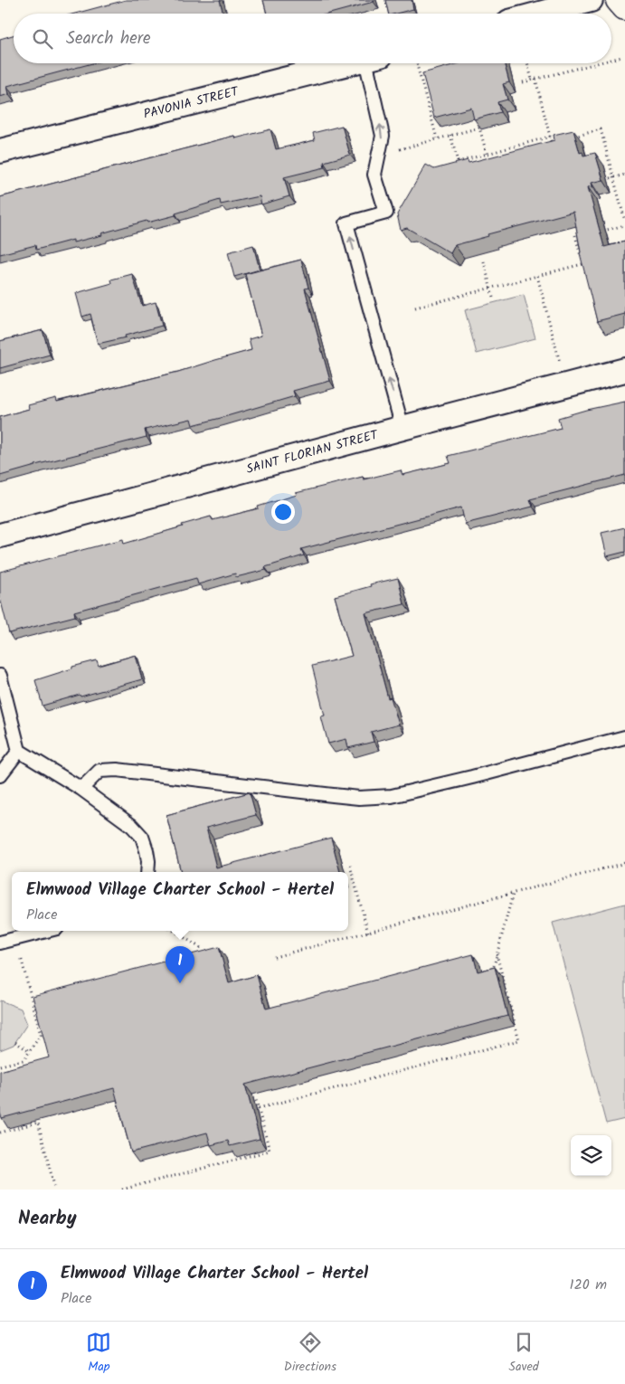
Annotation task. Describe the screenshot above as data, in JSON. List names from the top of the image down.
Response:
{
  "streets": {
    "street": ["PAVONIA STREET", "SAINT FLORIAN STREET"]
  },
  "page": {
    "search": "Search here",
    "popup": ["Elmwood Village Charter School - Hertel", "Place"],
    "pins": "1",
    "heading": "Nearby",
    "list": [
      {
        "mark": "1",
        "name": "Elmwood Village Charter School - Hertel",
        "note": "Place",
        "value": "120 m"
      }
    ],
    "nav": ["Map", "Directions", "Saved"]
  }
}
